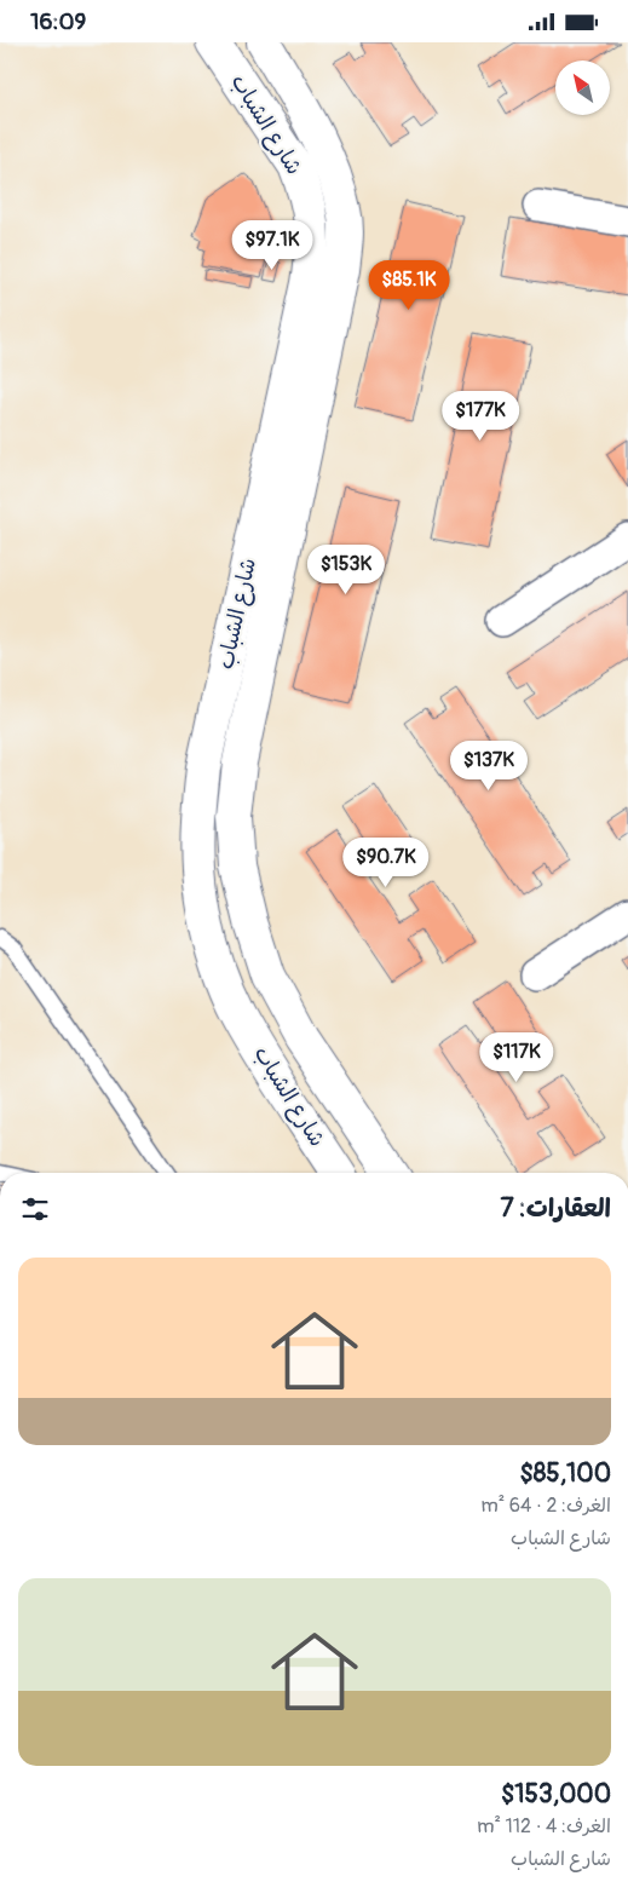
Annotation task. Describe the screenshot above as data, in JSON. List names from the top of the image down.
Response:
{
  "streets": {
    "street": ["شارع الشباب"]
  },
  "north": "top left",
  "page": {
    "status": "16:09",
    "price": [
      "$97.1K",
      "$85.1K",
      "$177K",
      "$153K",
      "$137K",
      "$90.7K",
      "$117K"
    ],
    "heading": "العقارات: 7",
    "list": [
      {
        "name": "$85,100",
        "note": "الغرف: 2 · 64 m² · شارع الشباب"
      },
      {
        "name": "$153,000",
        "note": "الغرف: 4 · 112 m² · شارع الشباب"
      }
    ]
  }
}
